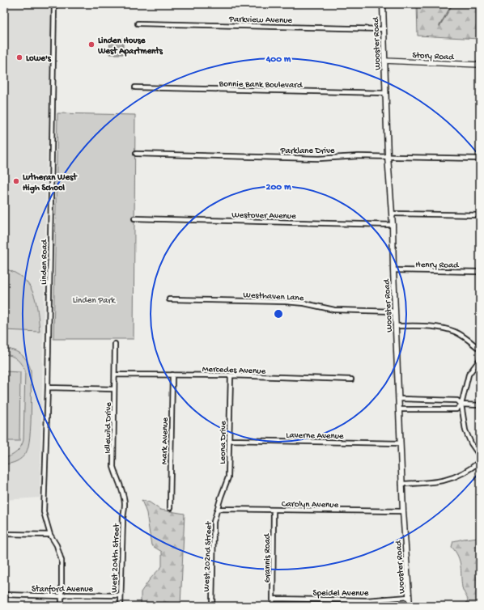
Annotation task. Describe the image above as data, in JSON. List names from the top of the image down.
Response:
{
  "streets": {
    "main road": ["Wooster Road"],
    "street": [
      "Parkview Avenue",
      "Story Road",
      "Bonnie Bank Boulevard",
      "Parklane Drive",
      "Westover Avenue",
      "Linden Road",
      "Henry Road",
      "Westhaven Lane",
      "Mercedes Avenue",
      "Idlewild Drive",
      "Laverne Avenue",
      "Mark Avenue",
      "Leona Drive",
      "Carolyn Avenue",
      "West 202nd Street",
      "West 204th Street",
      "Grannis Road",
      "Stanford Avenue",
      "Speidel Avenue"
    ]
  },
  "crossings": [
    ["Parkview Avenue", "Wooster Road"],
    ["Wooster Road", "Story Road"],
    ["Wooster Road", "Bonnie Bank Boulevard"],
    ["Wooster Road", "Parklane Drive"],
    ["Wooster Road", "Westover Avenue"],
    ["Wooster Road", "Henry Road"],
    ["Wooster Road", "Westhaven Lane"],
    ["Wooster Road", "Laverne Avenue"],
    ["Wooster Road", "Carolyn Avenue"],
    ["Wooster Road", "Speidel Avenue"],
    ["Linden Road", "Stanford Avenue"],
    ["Mercedes Avenue", "Idlewild Drive"],
    ["Mercedes Avenue", "Mark Avenue"],
    ["Mercedes Avenue", "Leona Drive"],
    ["Idlewild Drive", "West 204th Street"],
    ["Laverne Avenue", "Leona Drive"],
    ["Leona Drive", "Carolyn Avenue"],
    ["Leona Drive", "West 202nd Street"],
    ["Carolyn Avenue", "West 202nd Street"],
    ["Carolyn Avenue", "Grannis Road"],
    ["West 204th Street", "Stanford Avenue"],
    ["Grannis Road", "Speidel Avenue"]
  ],
  "parks": ["Linden Park"],
  "places": ["Linden House West Apartments", "Lowe's", "Lutheran West High School"],
  "rings": ["400 m", "200 m"]
}
